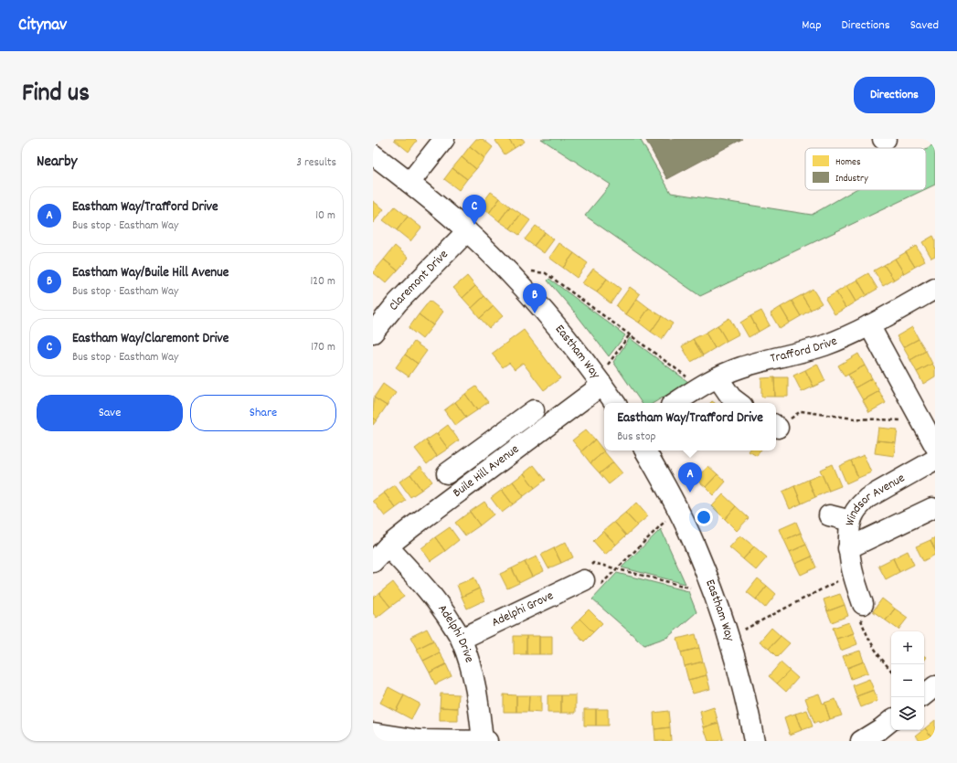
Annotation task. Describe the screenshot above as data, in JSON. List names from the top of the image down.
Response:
{
  "streets": {
    "street": [
      "Claremont Drive",
      "Trafford Drive",
      "Eastham Way",
      "Buile Hill Avenue",
      "Windsor Avenue",
      "Adelphi Grove",
      "Adelphi Drive"
    ]
  },
  "crossings": [
    ["Claremont Drive", "Eastham Way"],
    ["Eastham Way", "Buile Hill Avenue"],
    ["Buile Hill Avenue", "Adelphi Drive"],
    ["Adelphi Grove", "Adelphi Drive"]
  ],
  "legend": ["Homes", "Industry"],
  "page": {
    "header": "Citynav",
    "nav": ["Map", "Directions", "Saved"],
    "title": "Find us",
    "buttons": [
      "Directions",
      ["Save", "Share"]
    ],
    "heading": ["Nearby", "3 results"],
    "list": [
      {
        "mark": "A",
        "name": "Eastham Way/Trafford Drive",
        "note": "Bus stop · Eastham Way",
        "value": "10 m"
      },
      {
        "mark": "B",
        "name": "Eastham Way/Buile Hill Avenue",
        "note": "Bus stop · Eastham Way",
        "value": "120 m"
      },
      {
        "mark": "C",
        "name": "Eastham Way/Claremont Drive",
        "note": "Bus stop · Eastham Way",
        "value": "170 m"
      }
    ],
    "pins": ["C", "B", "A"],
    "popup": ["Eastham Way/Trafford Drive", "Bus stop"],
    "map_buttons": ["+", "−"]
  }
}
